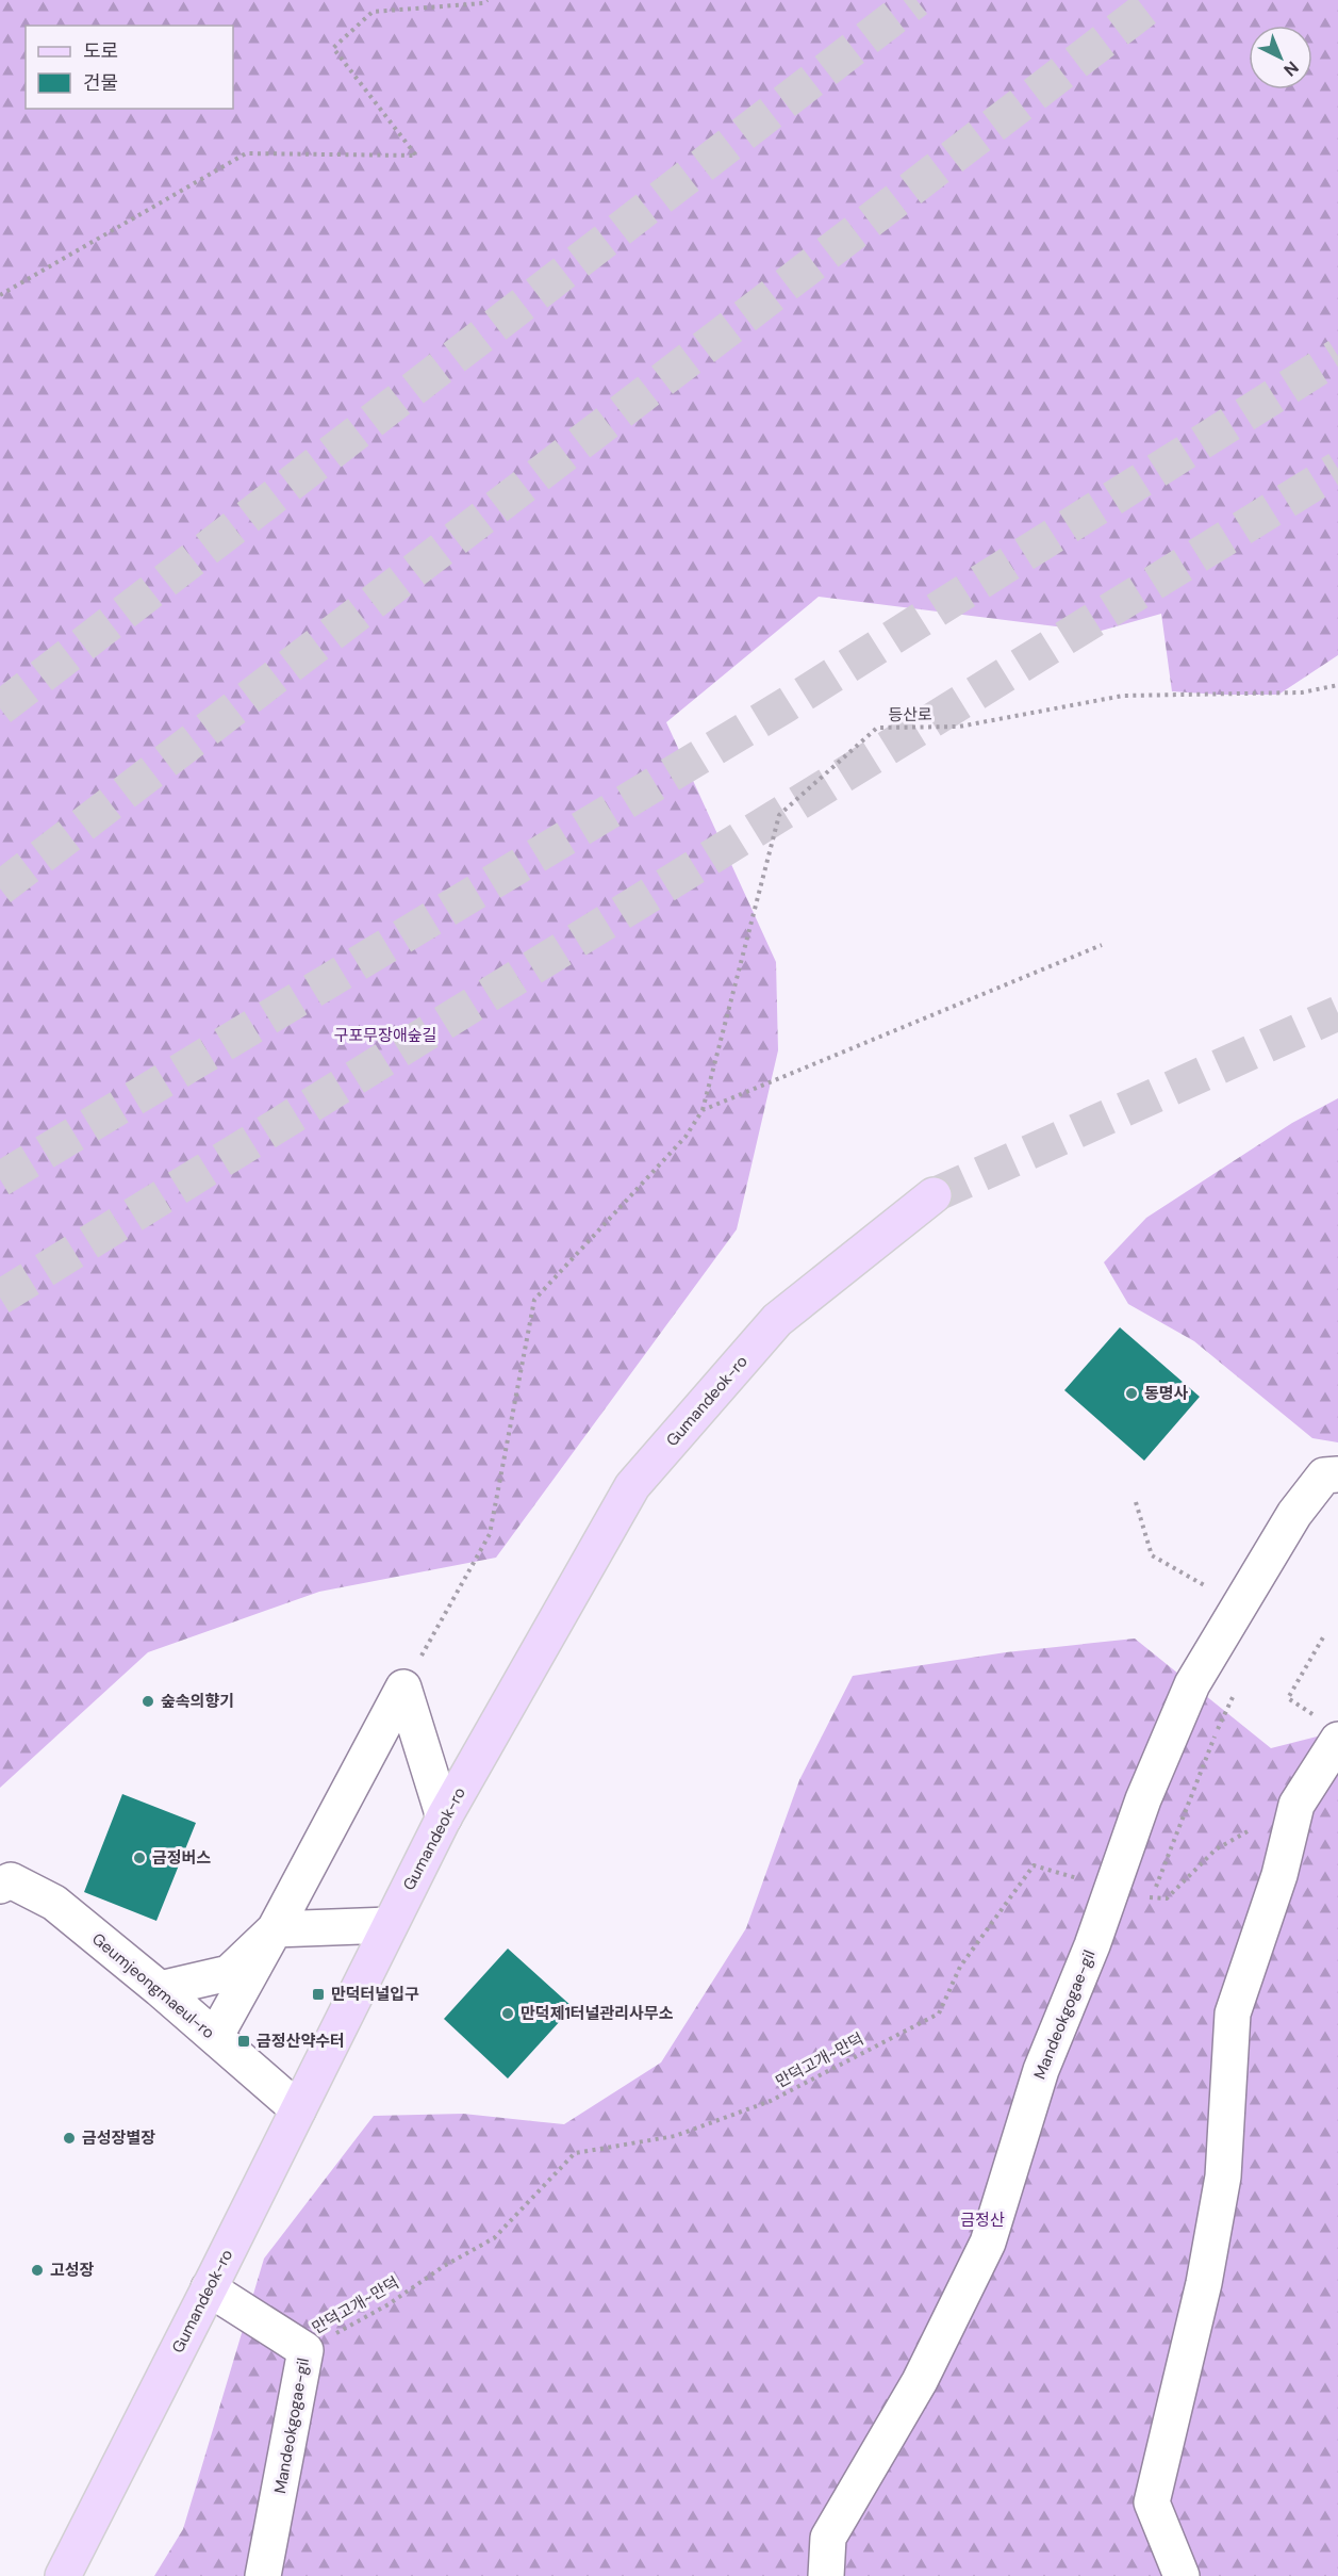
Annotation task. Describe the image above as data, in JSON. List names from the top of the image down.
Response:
{
  "streets": {
    "main road": ["Gumandeok-ro"],
    "street": ["Geumjeongmaeul-ro", "Mandeokgogae-gil"],
    "path": ["등산로", "만덕고개~만덕"]
  },
  "crossings": [
    ["Gumandeok-ro", "Geumjeongmaeul-ro"],
    ["Gumandeok-ro", "Mandeokgogae-gil"],
    ["Mandeokgogae-gil", "만덕고개~만덕"]
  ],
  "parks": ["구포무장애숲길", "금정산"],
  "places": {
    "other": [
      "동명사",
      "숲속의향기",
      "금정버스",
      "만덕제1터널관리사무소",
      "금성장별장",
      "고성장"
    ],
    "transit": ["만덕터널입구", "금정산약수터"]
  },
  "legend": ["도로", "건물"],
  "north": "bottom right"
}
